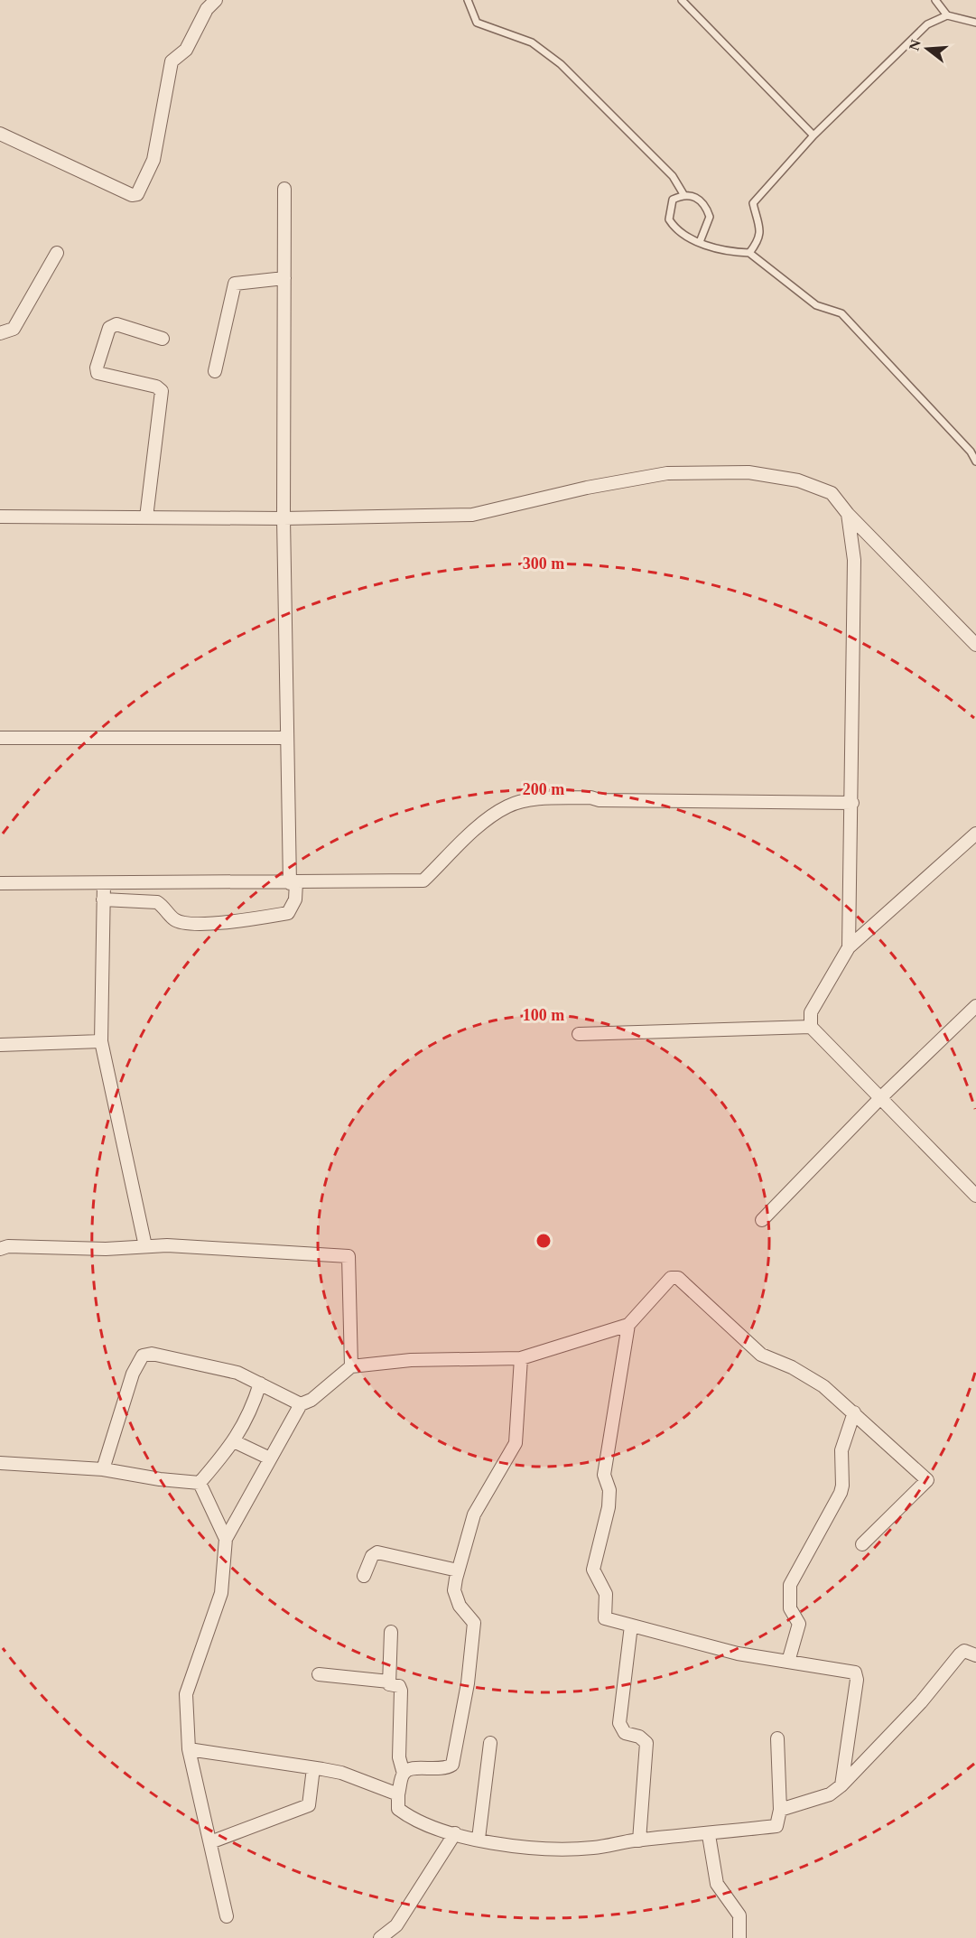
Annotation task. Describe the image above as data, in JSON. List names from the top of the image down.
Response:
{
  "north": "left",
  "rings": ["300 m", "200 m", "100 m"]
}
